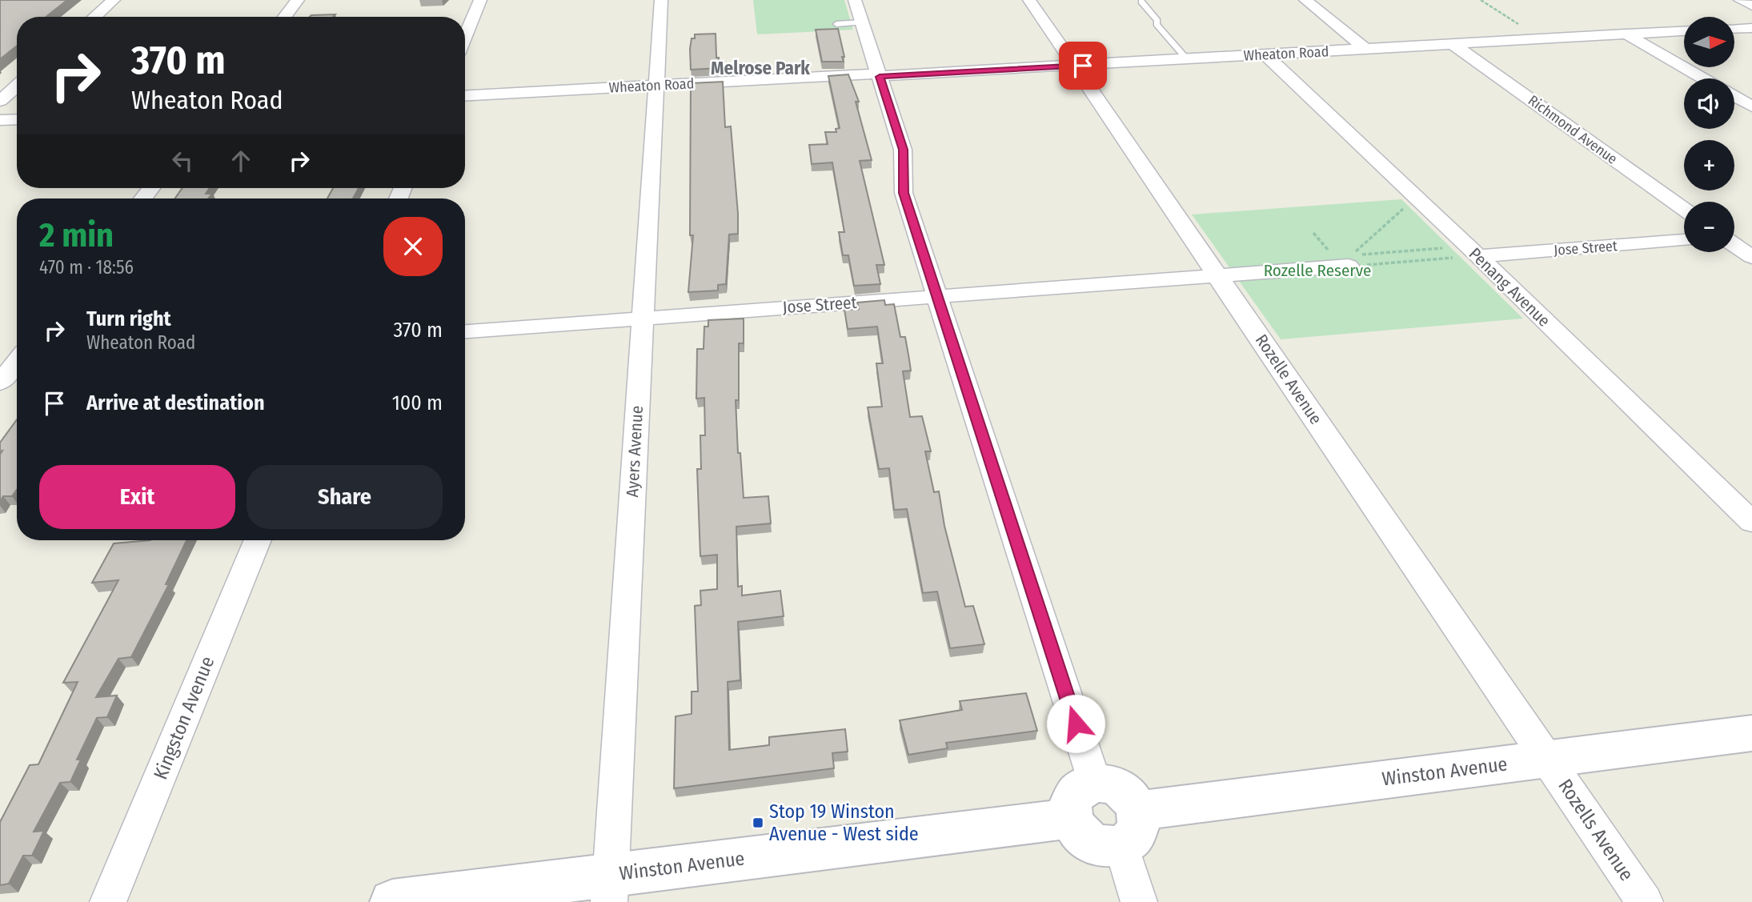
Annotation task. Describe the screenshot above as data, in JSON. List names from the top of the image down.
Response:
{
  "streets": {
    "street": [
      "Wheaton Road",
      "Richmond Avenue",
      "Jose Street",
      "Penang Avenue",
      "Rozelle Avenue",
      "Ayers Avenue",
      "Kingston Avenue",
      "Winston Avenue",
      "Rozells Avenue"
    ]
  },
  "crossings": [
    ["Wheaton Road", "Richmond Avenue"],
    ["Wheaton Road", "Penang Avenue"],
    ["Wheaton Road", "Rozelle Avenue"],
    ["Wheaton Road", "Ayers Avenue"],
    ["Jose Street", "Penang Avenue"],
    ["Jose Street", "Rozelle Avenue"],
    ["Jose Street", "Ayers Avenue"],
    ["Rozelle Avenue", "Winston Avenue"],
    ["Rozelle Avenue", "Rozells Avenue"],
    ["Ayers Avenue", "Winston Avenue"],
    ["Winston Avenue", "Rozells Avenue"]
  ],
  "districts": ["Melrose Park"],
  "parks": ["Rozelle Reserve"],
  "places": {
    "transit": ["Stop 19 Winston Avenue - West side"]
  },
  "north": "right",
  "page": {
    "map_buttons": ["+", "−"],
    "turn": ["370 m", "Wheaton Road"],
    "heading": ["2 min", "470 m · 18:56"],
    "list": [
      {
        "name": "Turn right",
        "note": "Wheaton Road",
        "value": "370 m"
      },
      {
        "name": "Arrive at destination",
        "value": "100 m"
      }
    ],
    "buttons": ["Exit", "Share"]
  }
}
